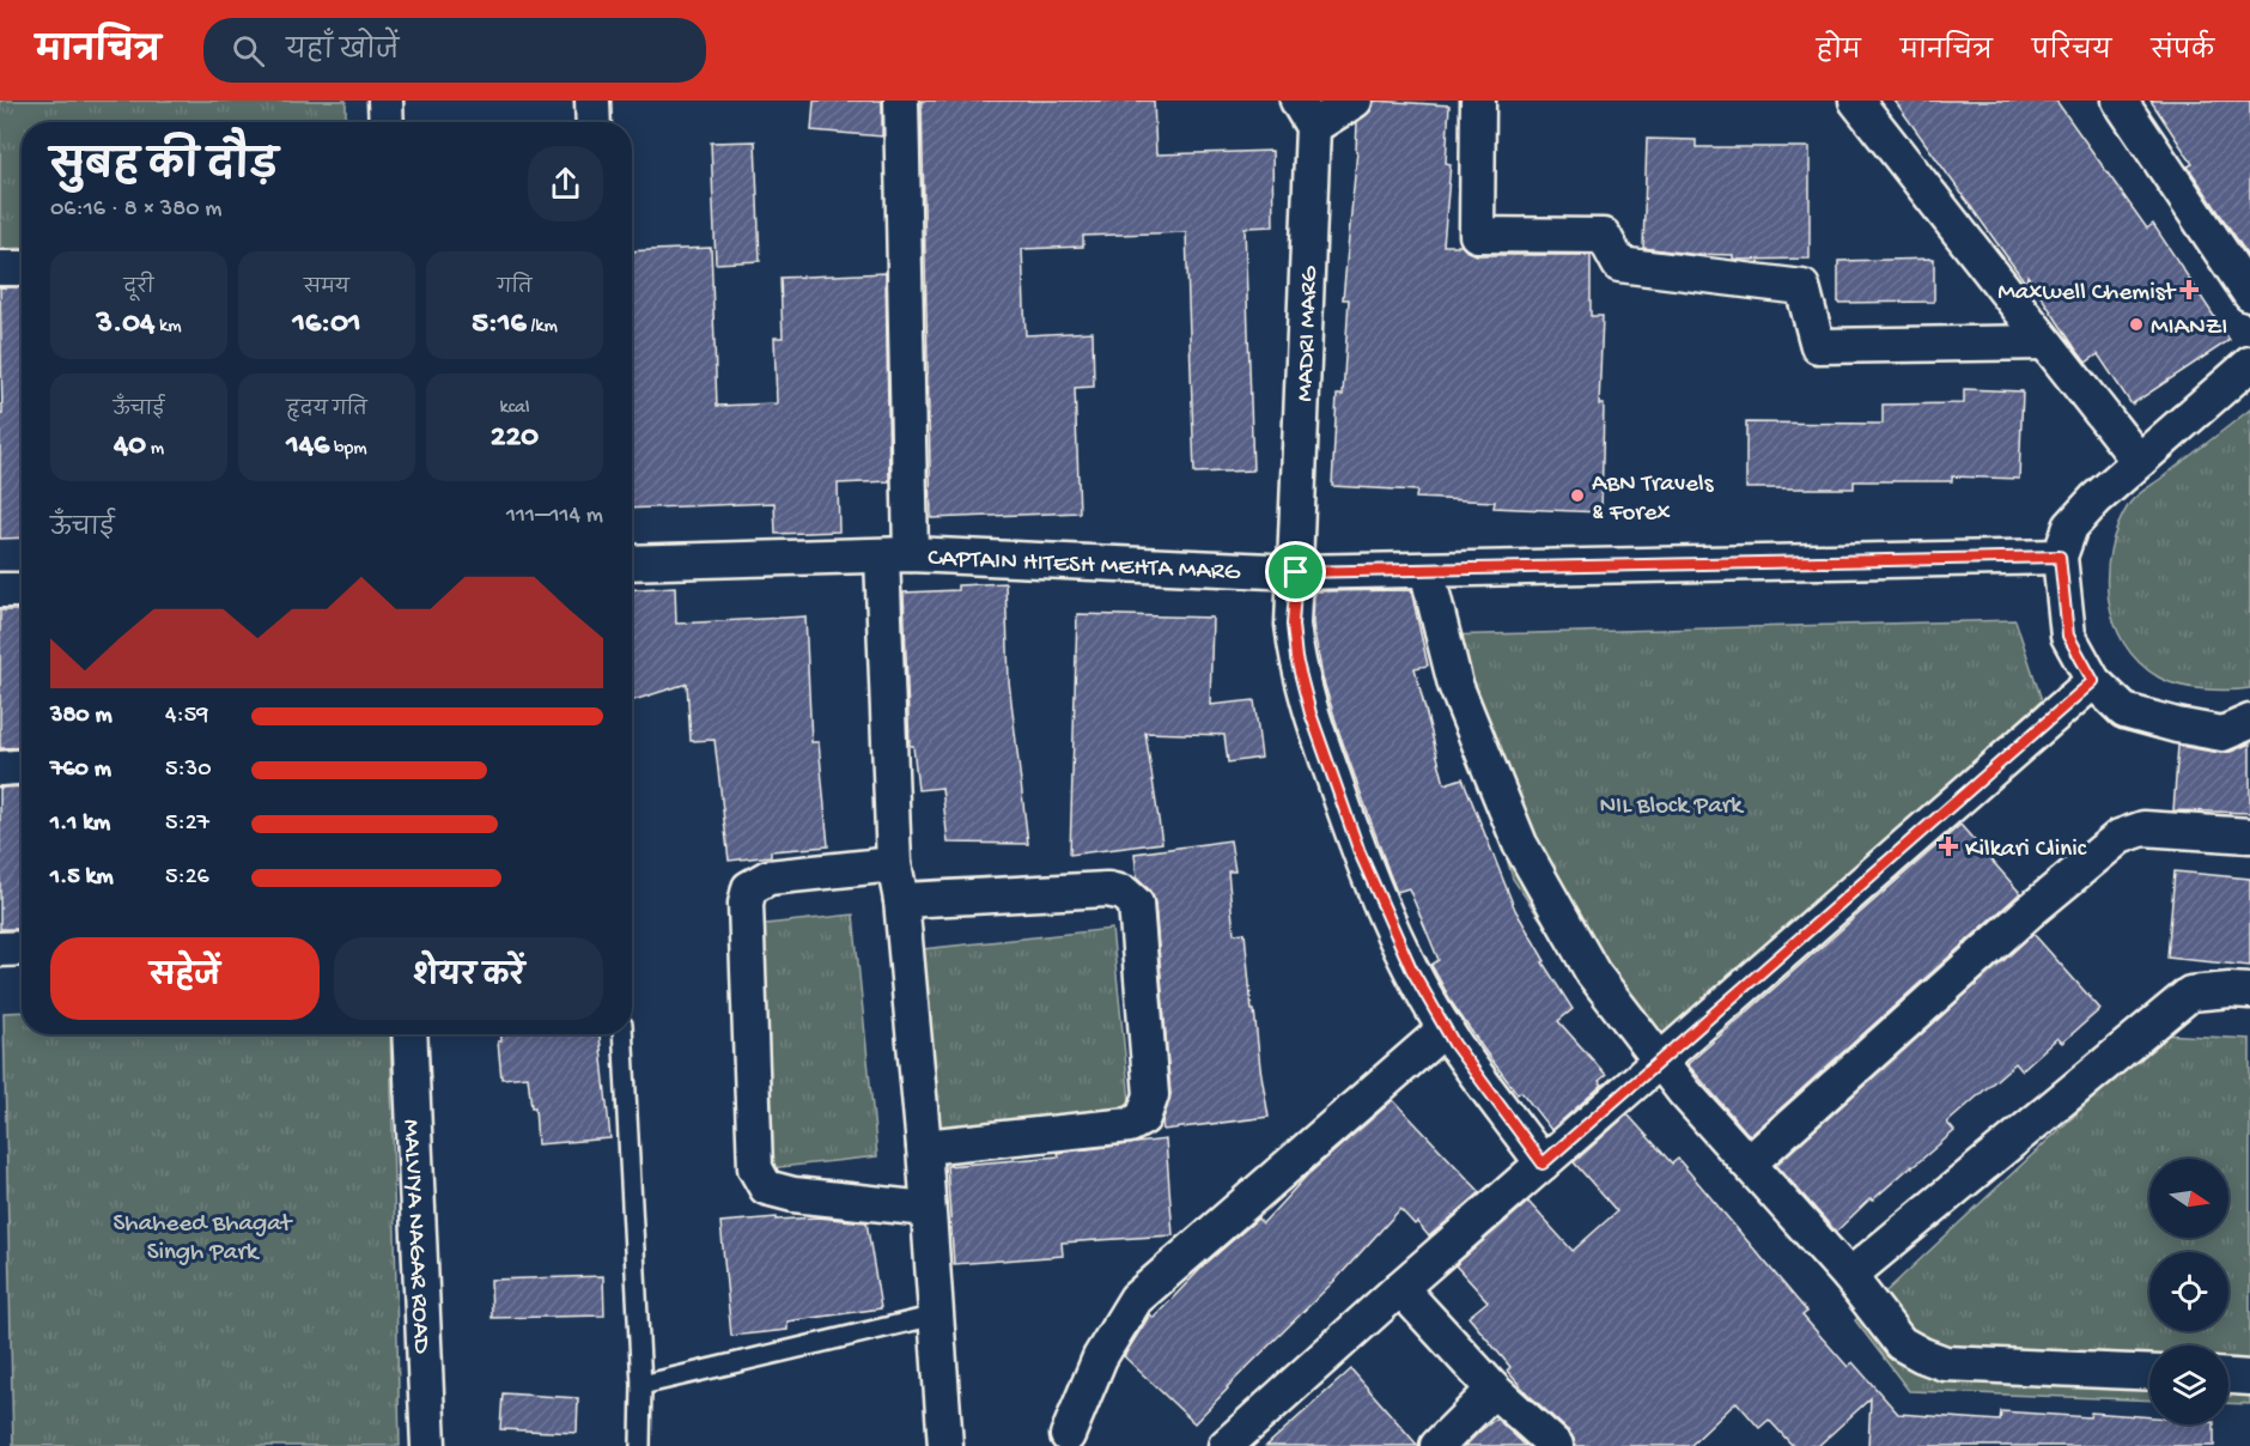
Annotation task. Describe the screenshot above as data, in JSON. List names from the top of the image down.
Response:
{
  "streets": {
    "street": ["MADRI MARG", "CAPTAIN HITESH MEHTA MARG", "MALVIYA NAGAR ROAD"]
  },
  "crossings": [
    ["MADRI MARG", "CAPTAIN HITESH MEHTA MARG"]
  ],
  "parks": ["NIL Block Park", "Shaheed Bhagat Singh Park"],
  "places": {
    "health": ["Maxwell Chemist", "Kilkari Clinic"],
    "other": ["MIANZI", "ABN Travels & Forex"]
  },
  "north": "right",
  "page": {
    "header": "मानचित्र",
    "search": "यहाँ खोजें",
    "nav": [
      "होम",
      "मानचित्र",
      "परिचय",
      "संपर्क"
    ],
    "heading": ["सुबह की दौड़", "06:16 · 8 × 380 m"],
    "stats": [
      ["दूरी", "3.04 km"],
      ["समय", "16:01"],
      ["गति", "5:16 /km"],
      ["ऊँचाई", "40 m"],
      ["हृदय गति", "146 bpm"],
      ["kcal", "220"]
    ],
    "chart": ["ऊँचाई", "111–114 m"],
    "list": [
      {
        "name": "380 m",
        "note": "4:59"
      },
      {
        "name": "760 m",
        "note": "5:30"
      },
      {
        "name": "1.1 km",
        "note": "5:27"
      },
      {
        "name": "1.5 km",
        "note": "5:26"
      }
    ],
    "buttons": ["सहेजें", "शेयर करें"]
  }
}
